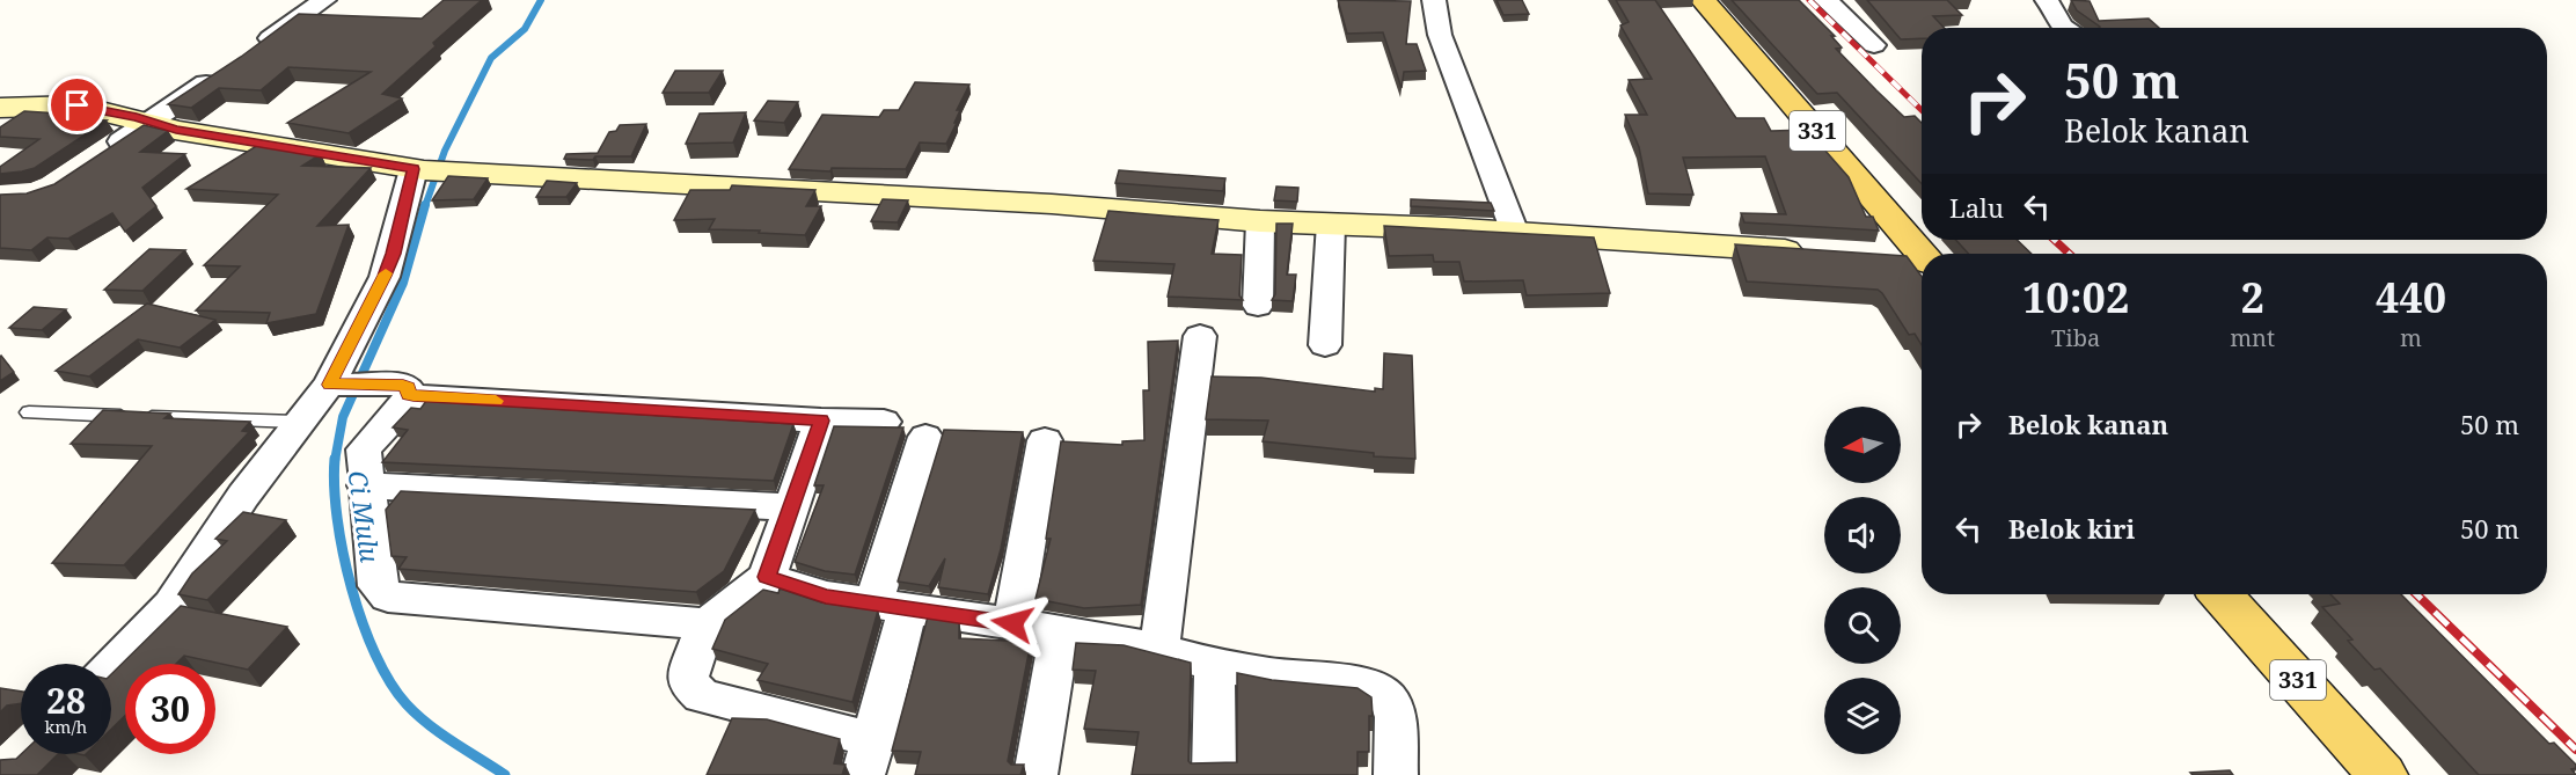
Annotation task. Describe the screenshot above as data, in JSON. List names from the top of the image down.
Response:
{
  "streets": {
    "main road": ["331"]
  },
  "water": ["Ci Mulu"],
  "north": "left",
  "page": {
    "turn": ["50 m", "Belok kanan"],
    "then": "Lalu",
    "eta": [
      "10:02",
      "Tiba",
      "2",
      "mnt",
      "440",
      "m"
    ],
    "list": [
      {
        "name": "Belok kanan",
        "value": "50 m"
      },
      {
        "name": "Belok kiri",
        "value": "50 m"
      }
    ],
    "speed": "28 km/h",
    "limit": "30"
  }
}
